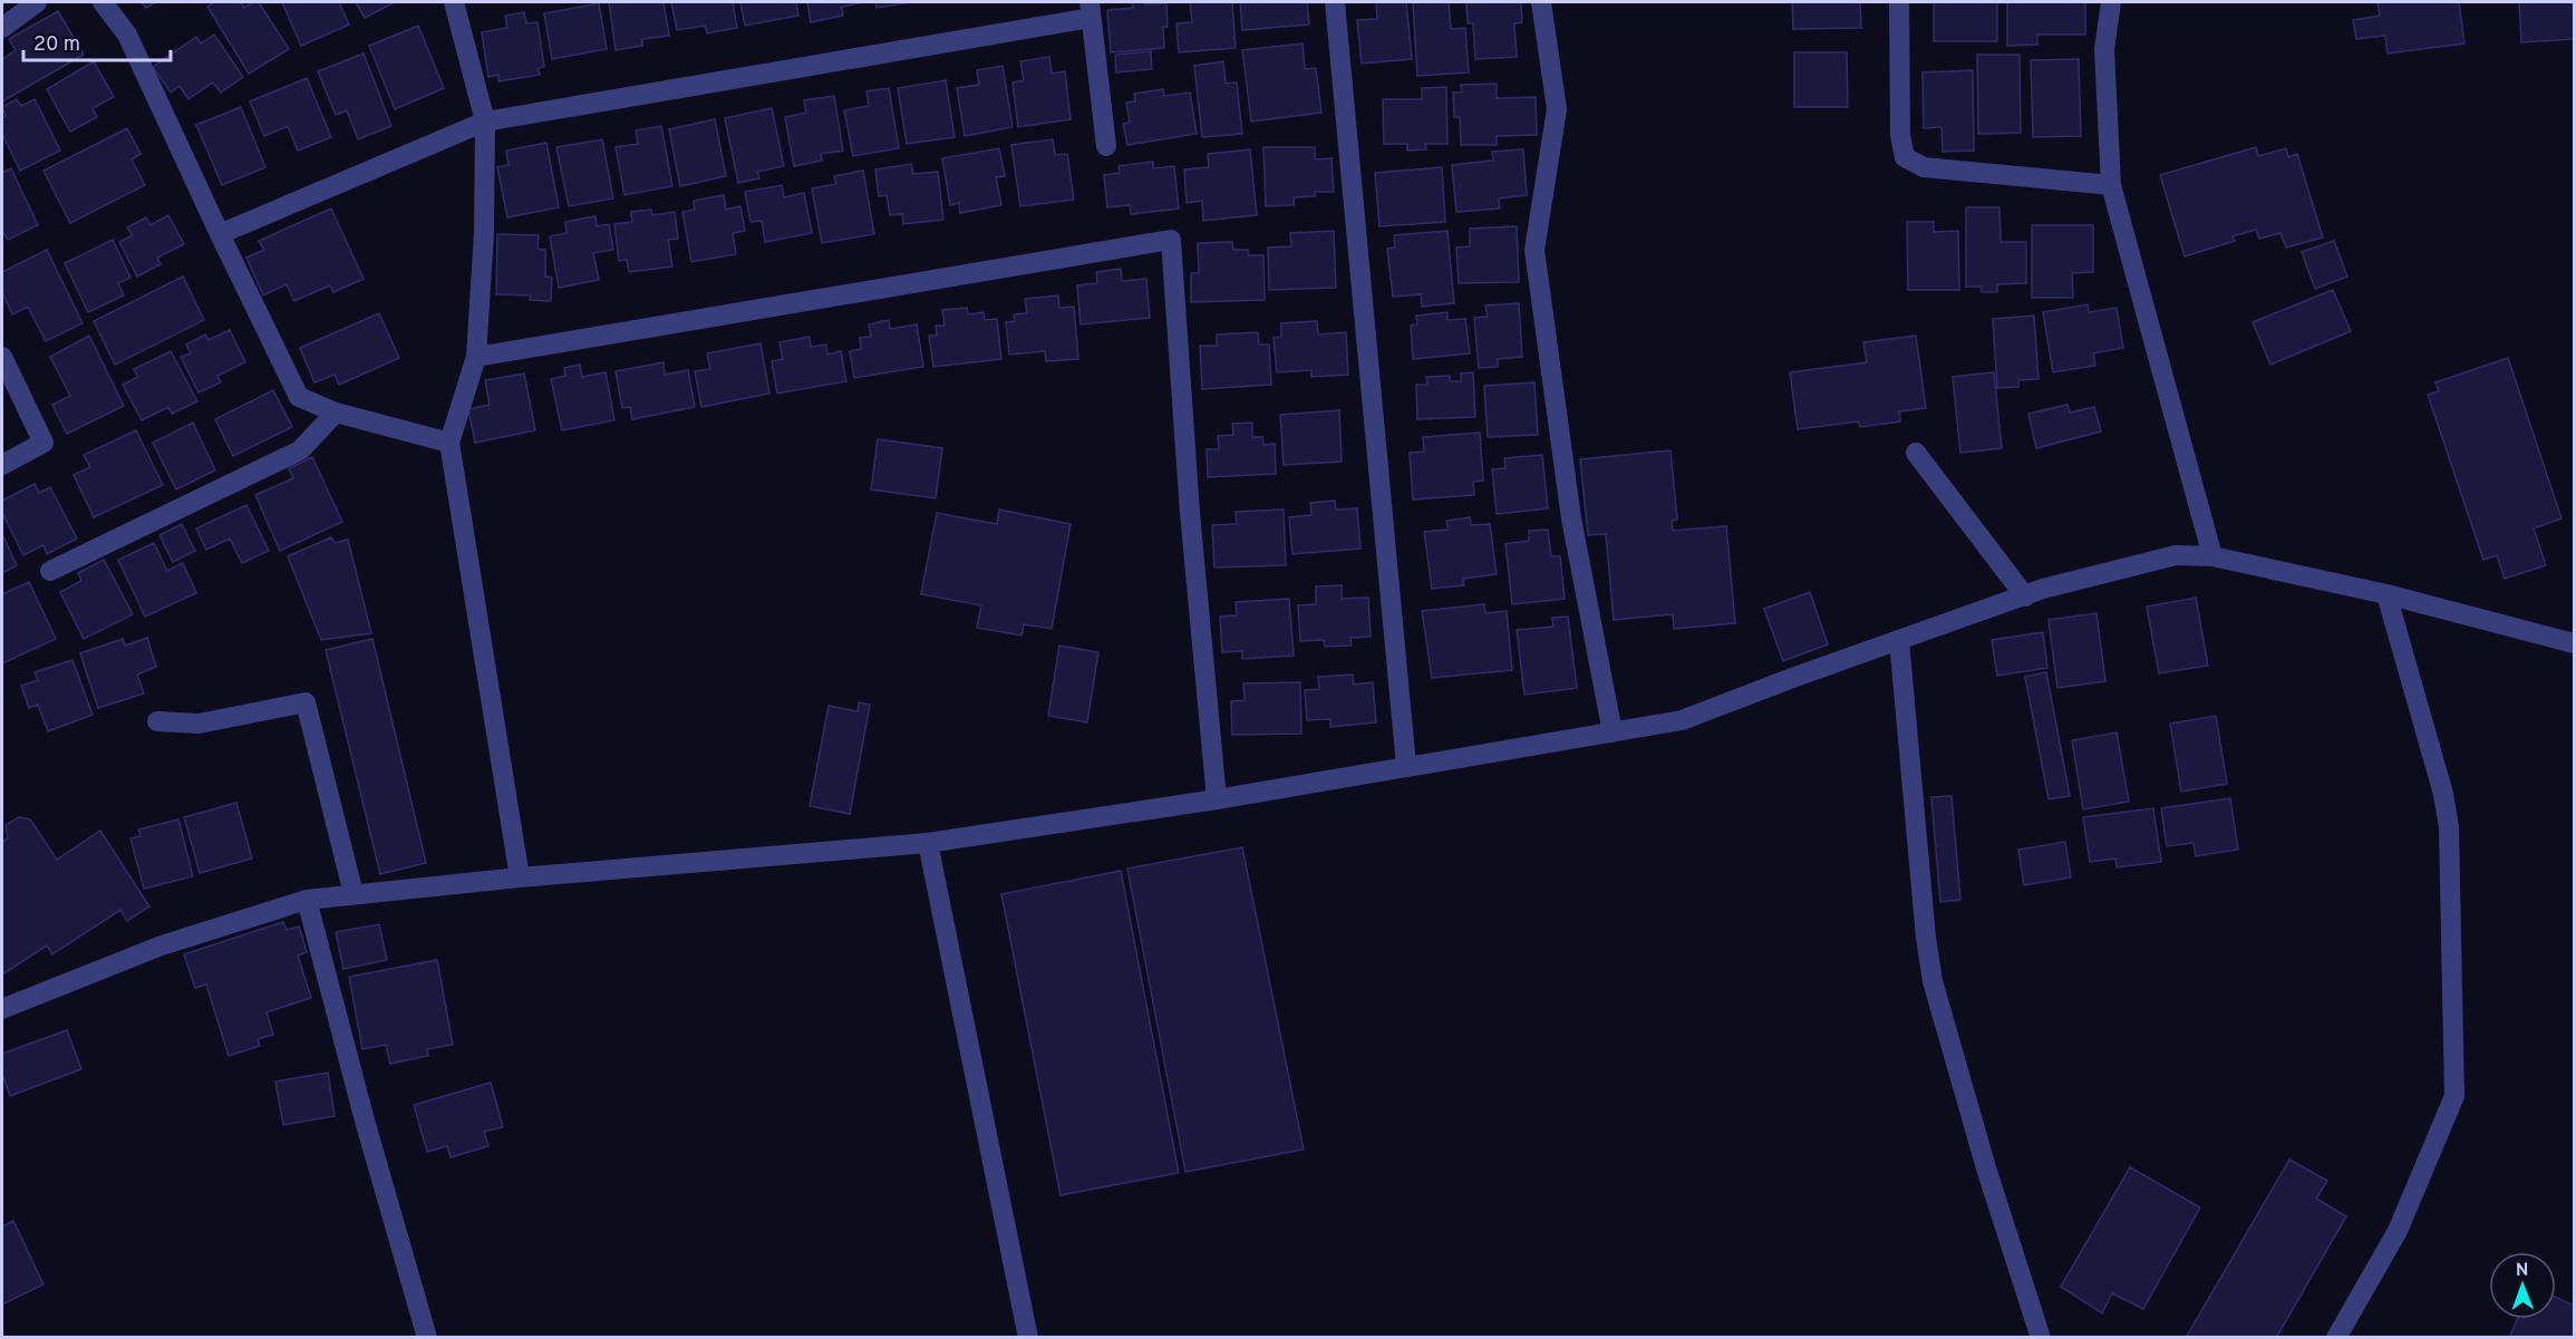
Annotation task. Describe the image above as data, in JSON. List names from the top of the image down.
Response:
{
  "scale_bar": "20 m",
  "north": "top"
}
